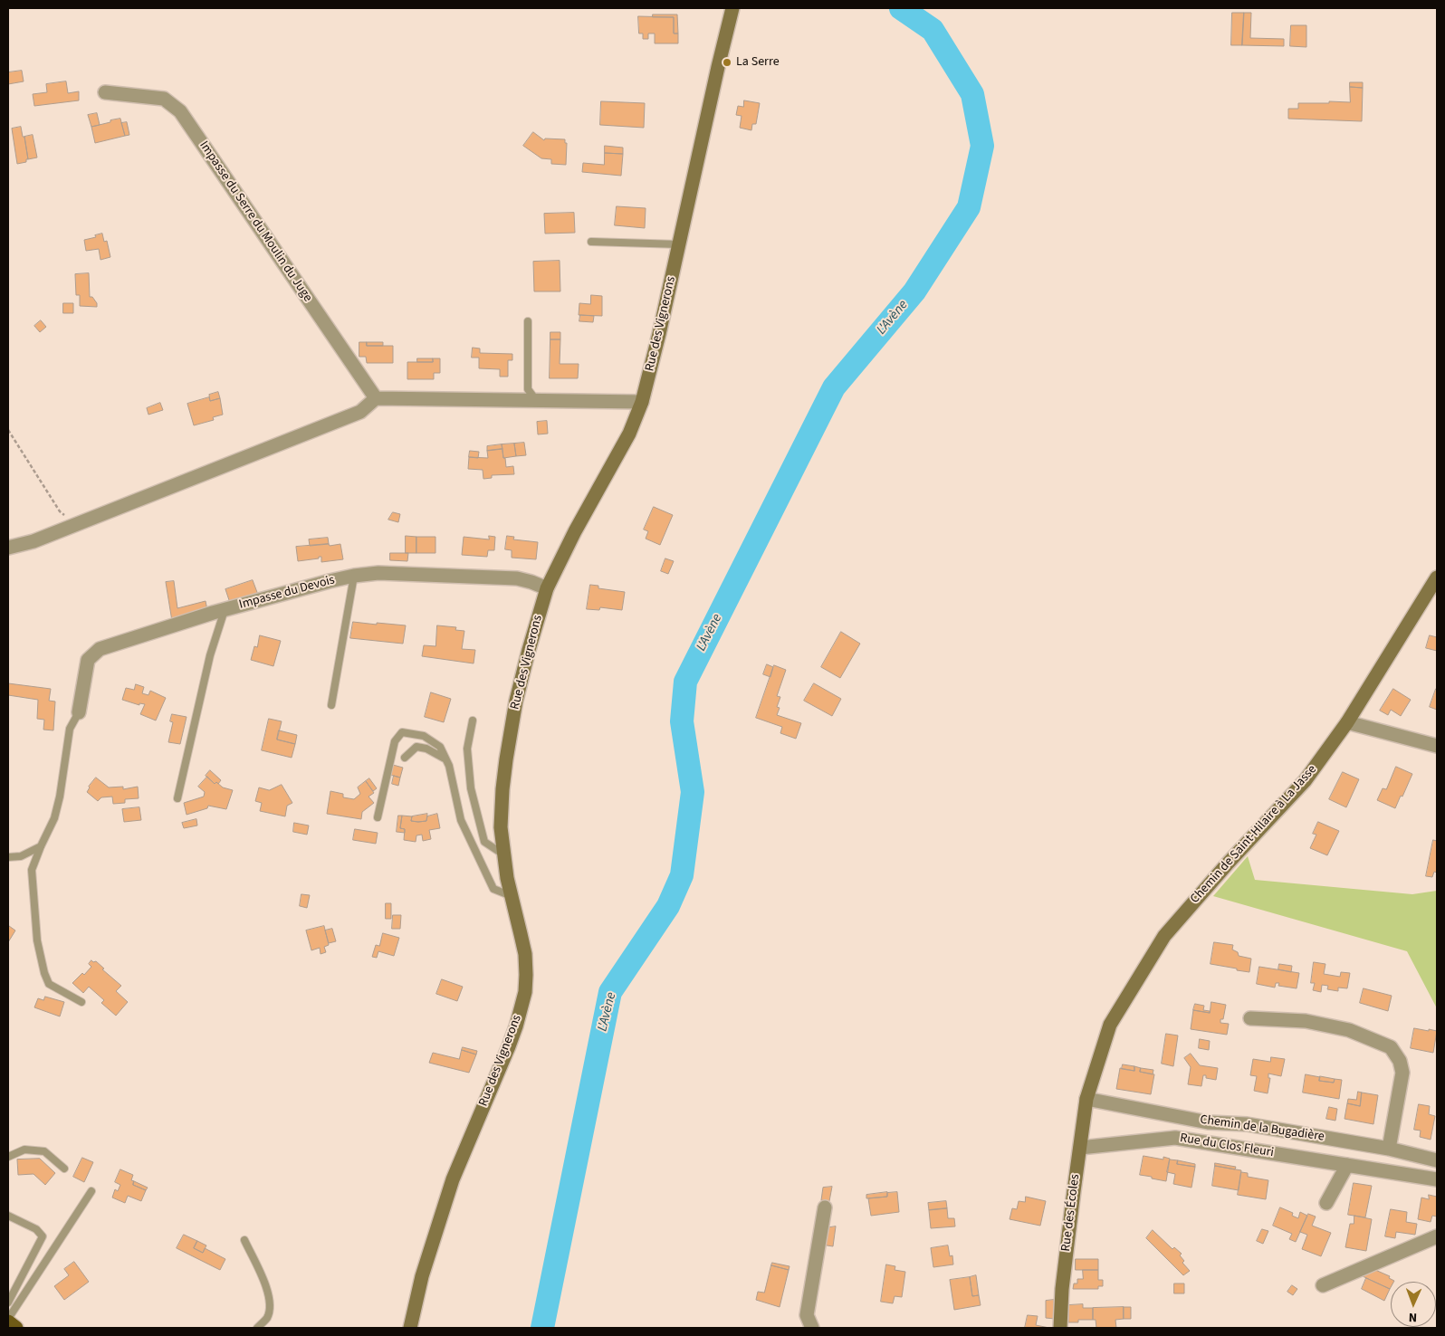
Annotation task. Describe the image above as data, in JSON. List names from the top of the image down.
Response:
{
  "streets": {
    "street": [
      "Impasse du Serre du Moulin du Juge",
      "Rue des Vignerons",
      "Impasse du Devois",
      "Chemin de Saint-Hilaire à La Jasse",
      "Chemin de la Bugadière",
      "Rue du Clos Fleuri",
      "Rue des Écoles"
    ]
  },
  "crossings": [
    ["Rue des Vignerons", "Impasse du Devois"],
    ["Chemin de Saint-Hilaire à La Jasse", "Chemin de la Bugadière"],
    ["Chemin de Saint-Hilaire à La Jasse", "Rue des Écoles"],
    ["Chemin de la Bugadière", "Rue des Écoles"],
    ["Rue du Clos Fleuri", "Rue des Écoles"]
  ],
  "water": ["L'Avène"],
  "places": ["La Serre"],
  "north": "bottom"
}
